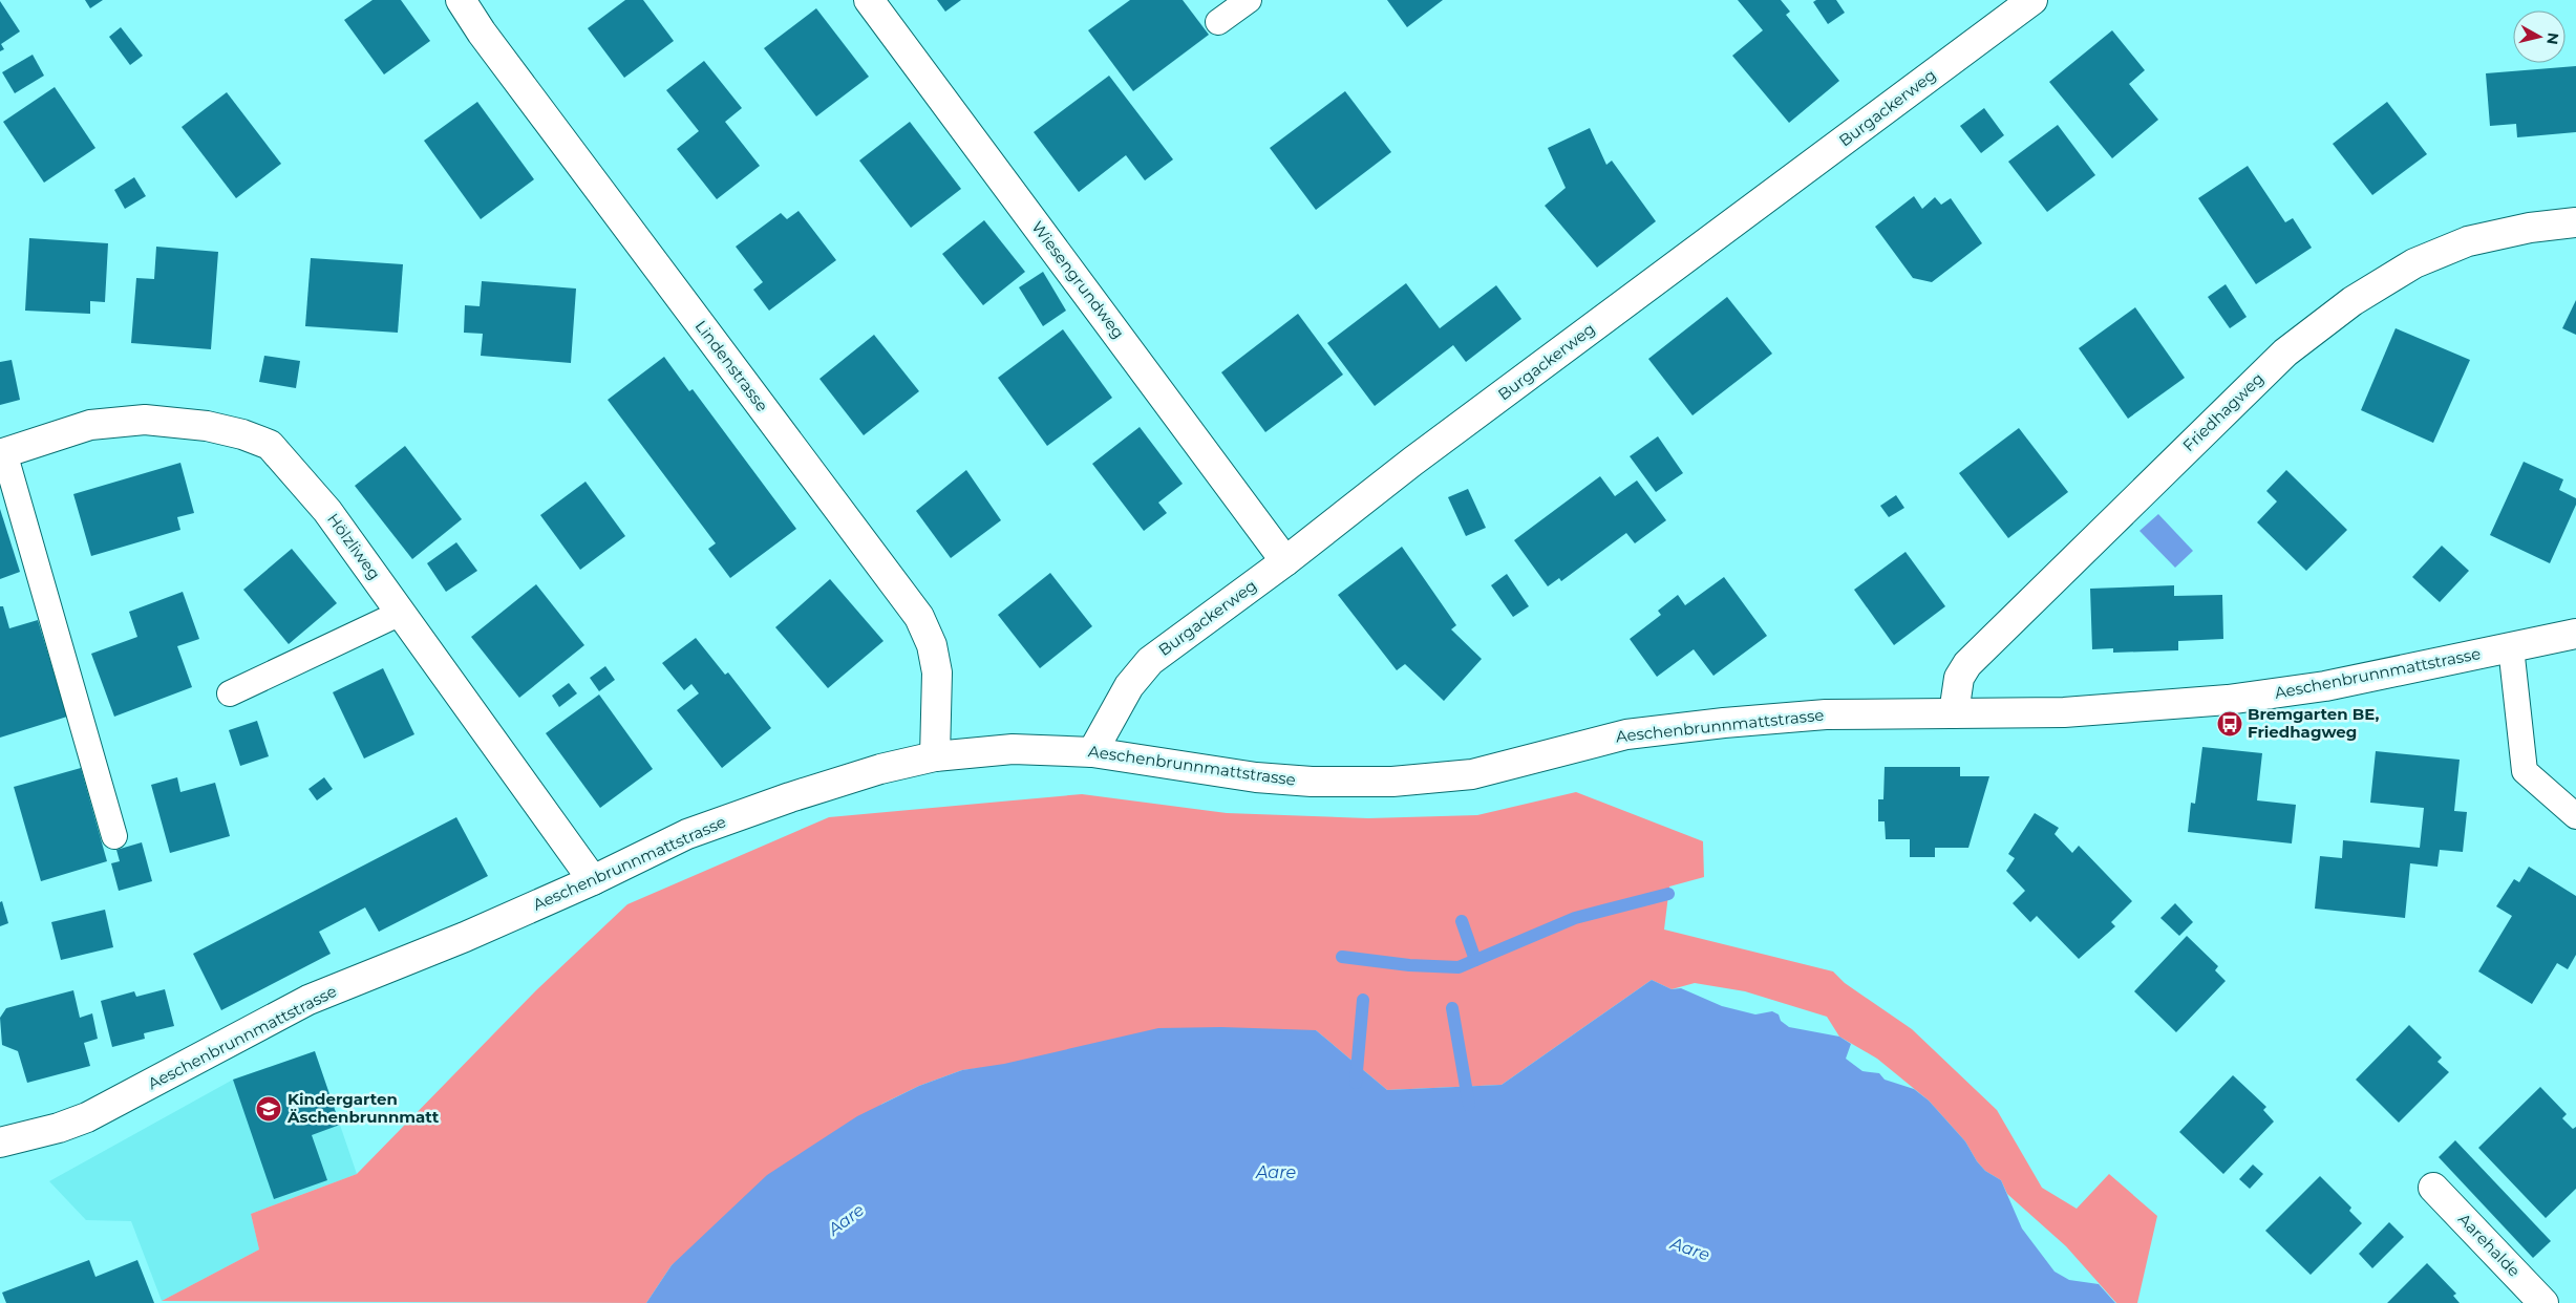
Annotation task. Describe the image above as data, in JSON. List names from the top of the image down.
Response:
{
  "streets": {
    "street": [
      "Burgackerweg",
      "Wiesengrundweg",
      "Lindenstrasse",
      "Friedhagweg",
      "Hölzliweg",
      "Aeschenbrunnmattstrasse",
      "Aarehalde"
    ]
  },
  "crossings": [
    ["Burgackerweg", "Wiesengrundweg"],
    ["Burgackerweg", "Aeschenbrunnmattstrasse"],
    ["Lindenstrasse", "Aeschenbrunnmattstrasse"],
    ["Friedhagweg", "Aeschenbrunnmattstrasse"],
    ["Hölzliweg", "Aeschenbrunnmattstrasse"]
  ],
  "water": ["Aare"],
  "places": {
    "bus stop": ["Bremgarten BE, Friedhagweg"],
    "school or university": ["Kindergarten Äschenbrunnmatt"]
  },
  "north": "right"
}
